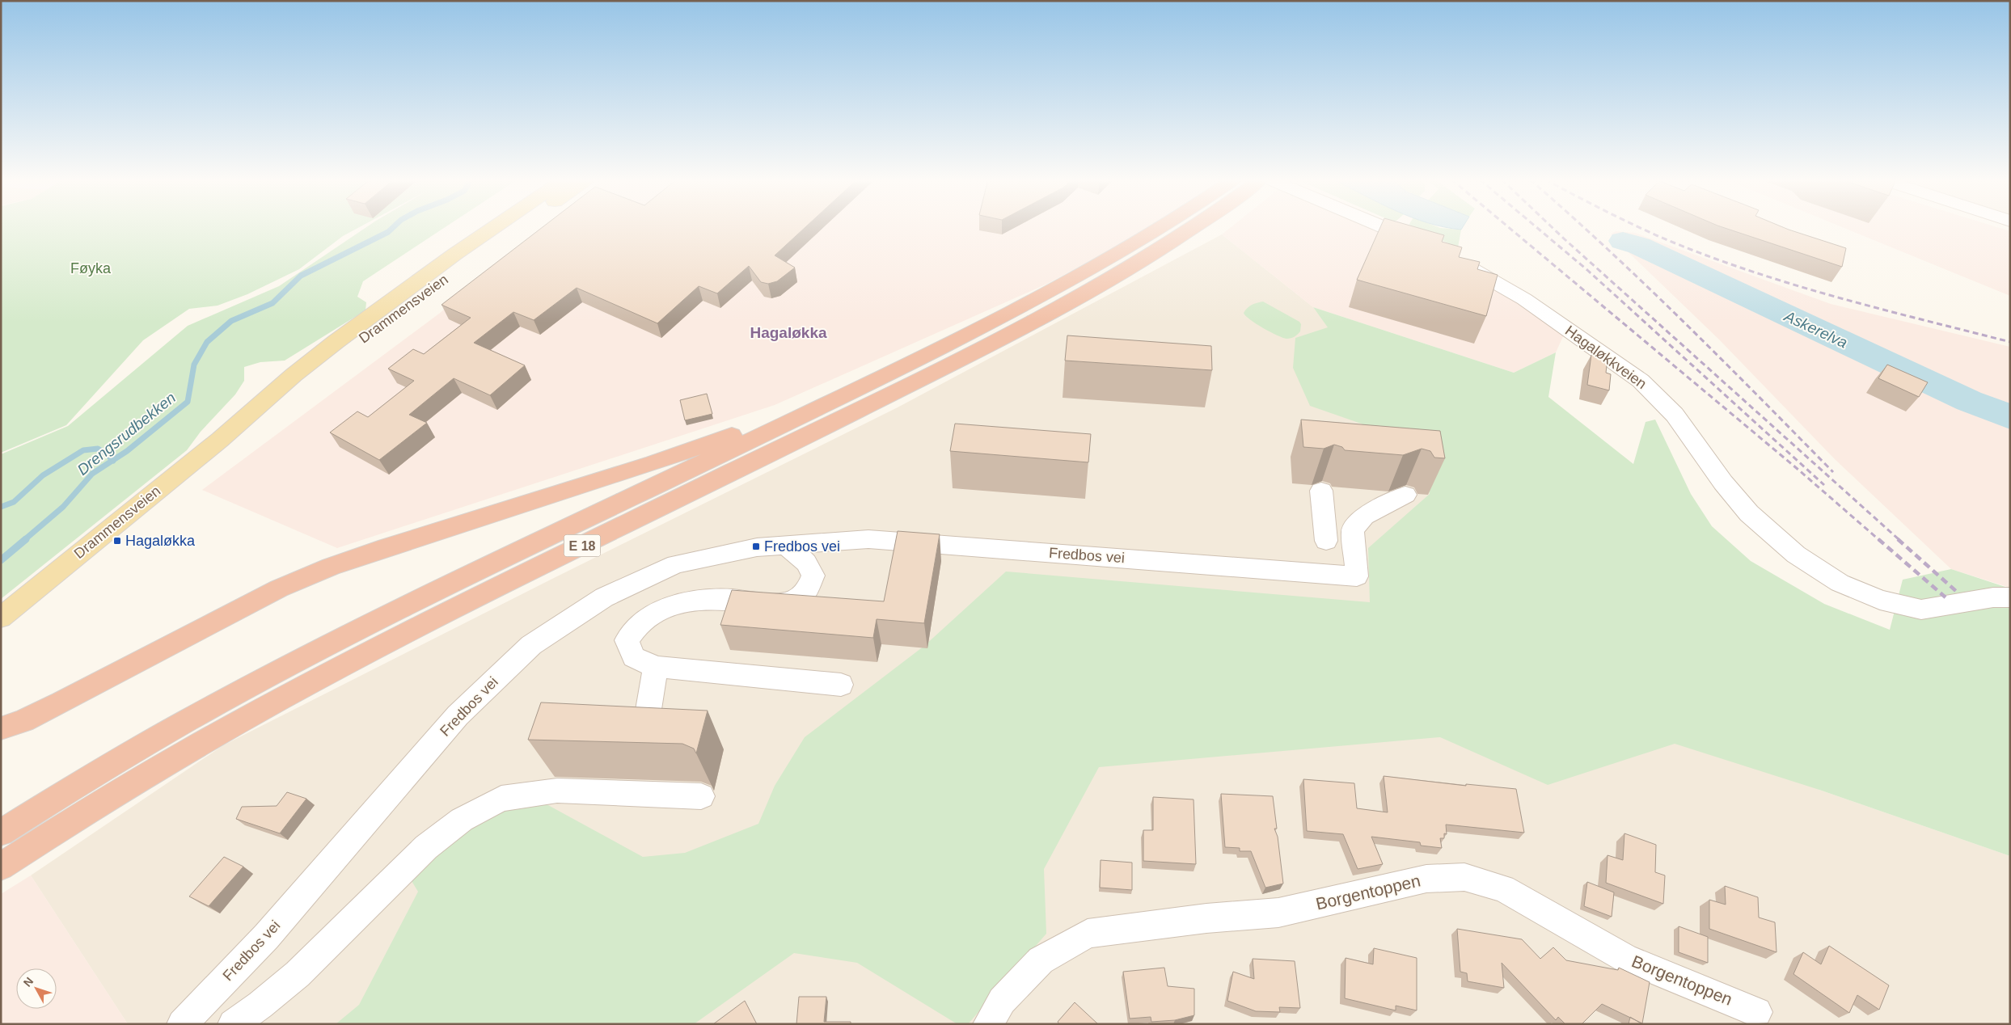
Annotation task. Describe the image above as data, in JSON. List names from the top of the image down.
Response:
{
  "streets": {
    "highway": ["E 18"],
    "main road": ["Drammensveien"],
    "street": ["Hagaløkkveien", "Fredbos vei", "Borgentoppen"]
  },
  "districts": ["Hagaløkka"],
  "water": ["Askerelva", "Drengsrudbekken"],
  "parks": ["Føyka"],
  "places": {
    "transit": ["Hagaløkka", "Fredbos vei"]
  },
  "north": "top left"
}
